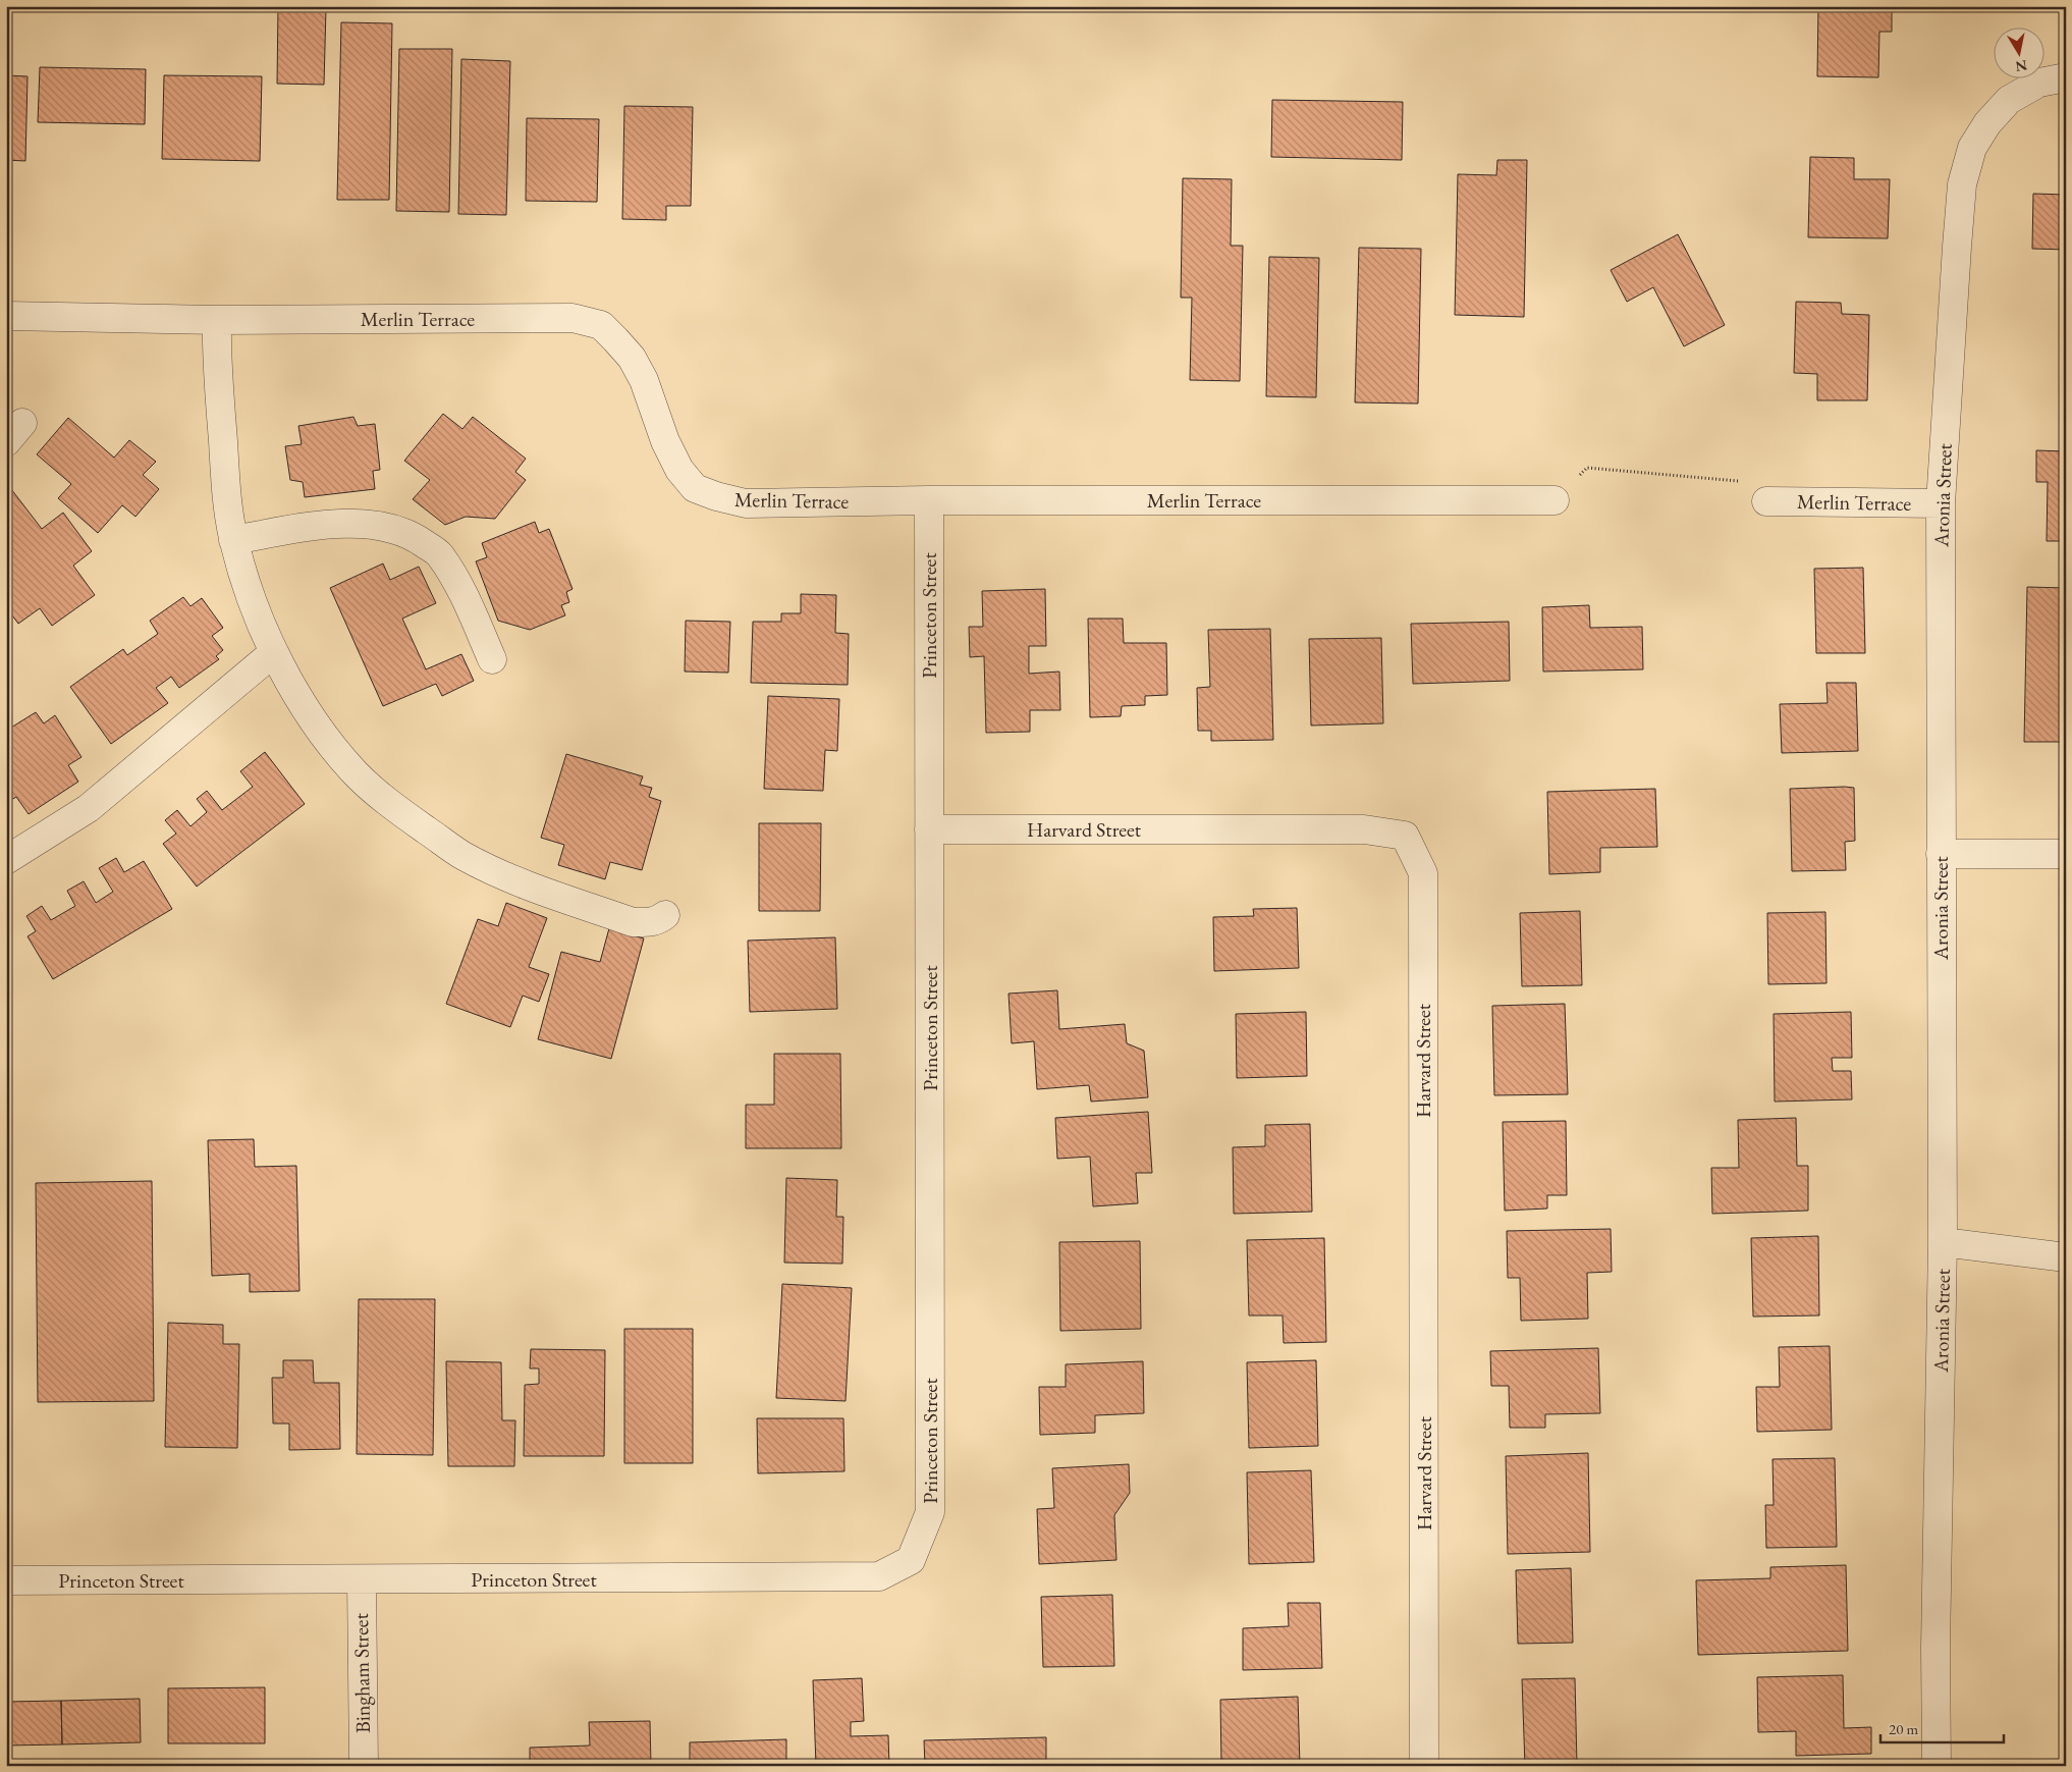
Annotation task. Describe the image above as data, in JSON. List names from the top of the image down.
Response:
{
  "streets": {
    "street": [
      "Merlin Terrace",
      "Aronia Street",
      "Princeton Street",
      "Harvard Street",
      "Bingham Street"
    ]
  },
  "crossings": [
    ["Merlin Terrace", "Aronia Street"],
    ["Merlin Terrace", "Princeton Street"],
    ["Princeton Street", "Harvard Street"],
    ["Princeton Street", "Bingham Street"]
  ],
  "scale_bar": "20 m",
  "north": "bottom"
}
